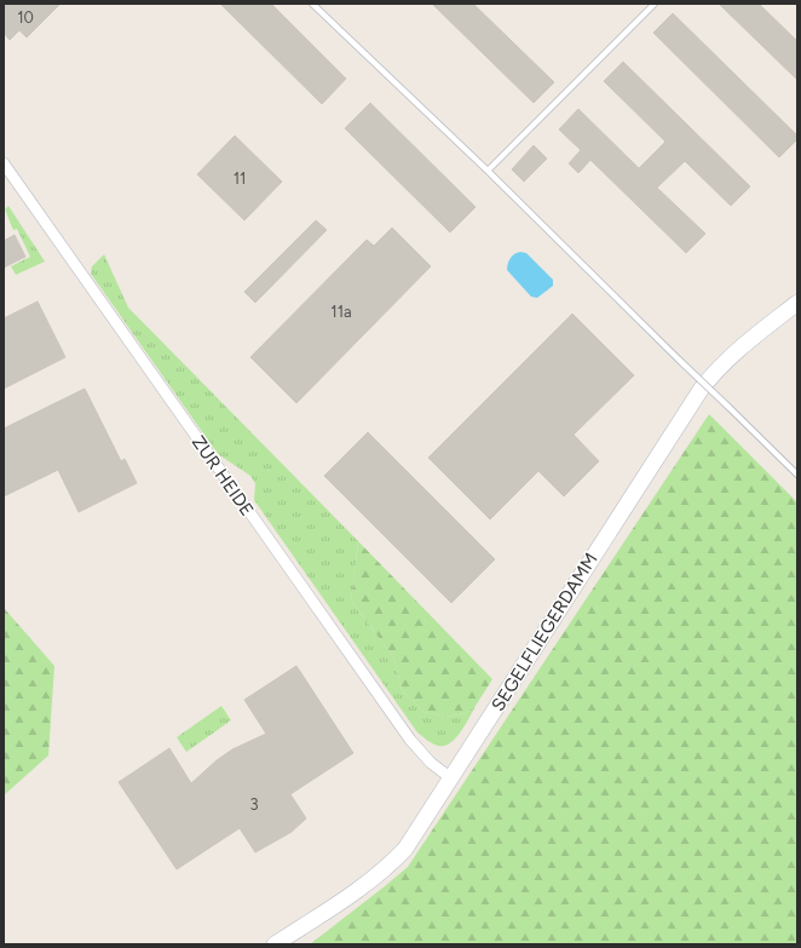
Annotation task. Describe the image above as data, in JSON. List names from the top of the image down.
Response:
{
  "streets": {
    "street": ["ZUR HEIDE", "SEGELFLIEGERDAMM"]
  },
  "crossings": [
    ["ZUR HEIDE", "SEGELFLIEGERDAMM"]
  ],
  "house_numbers": [
    "10",
    "11",
    "11a",
    "3"
  ]
}
